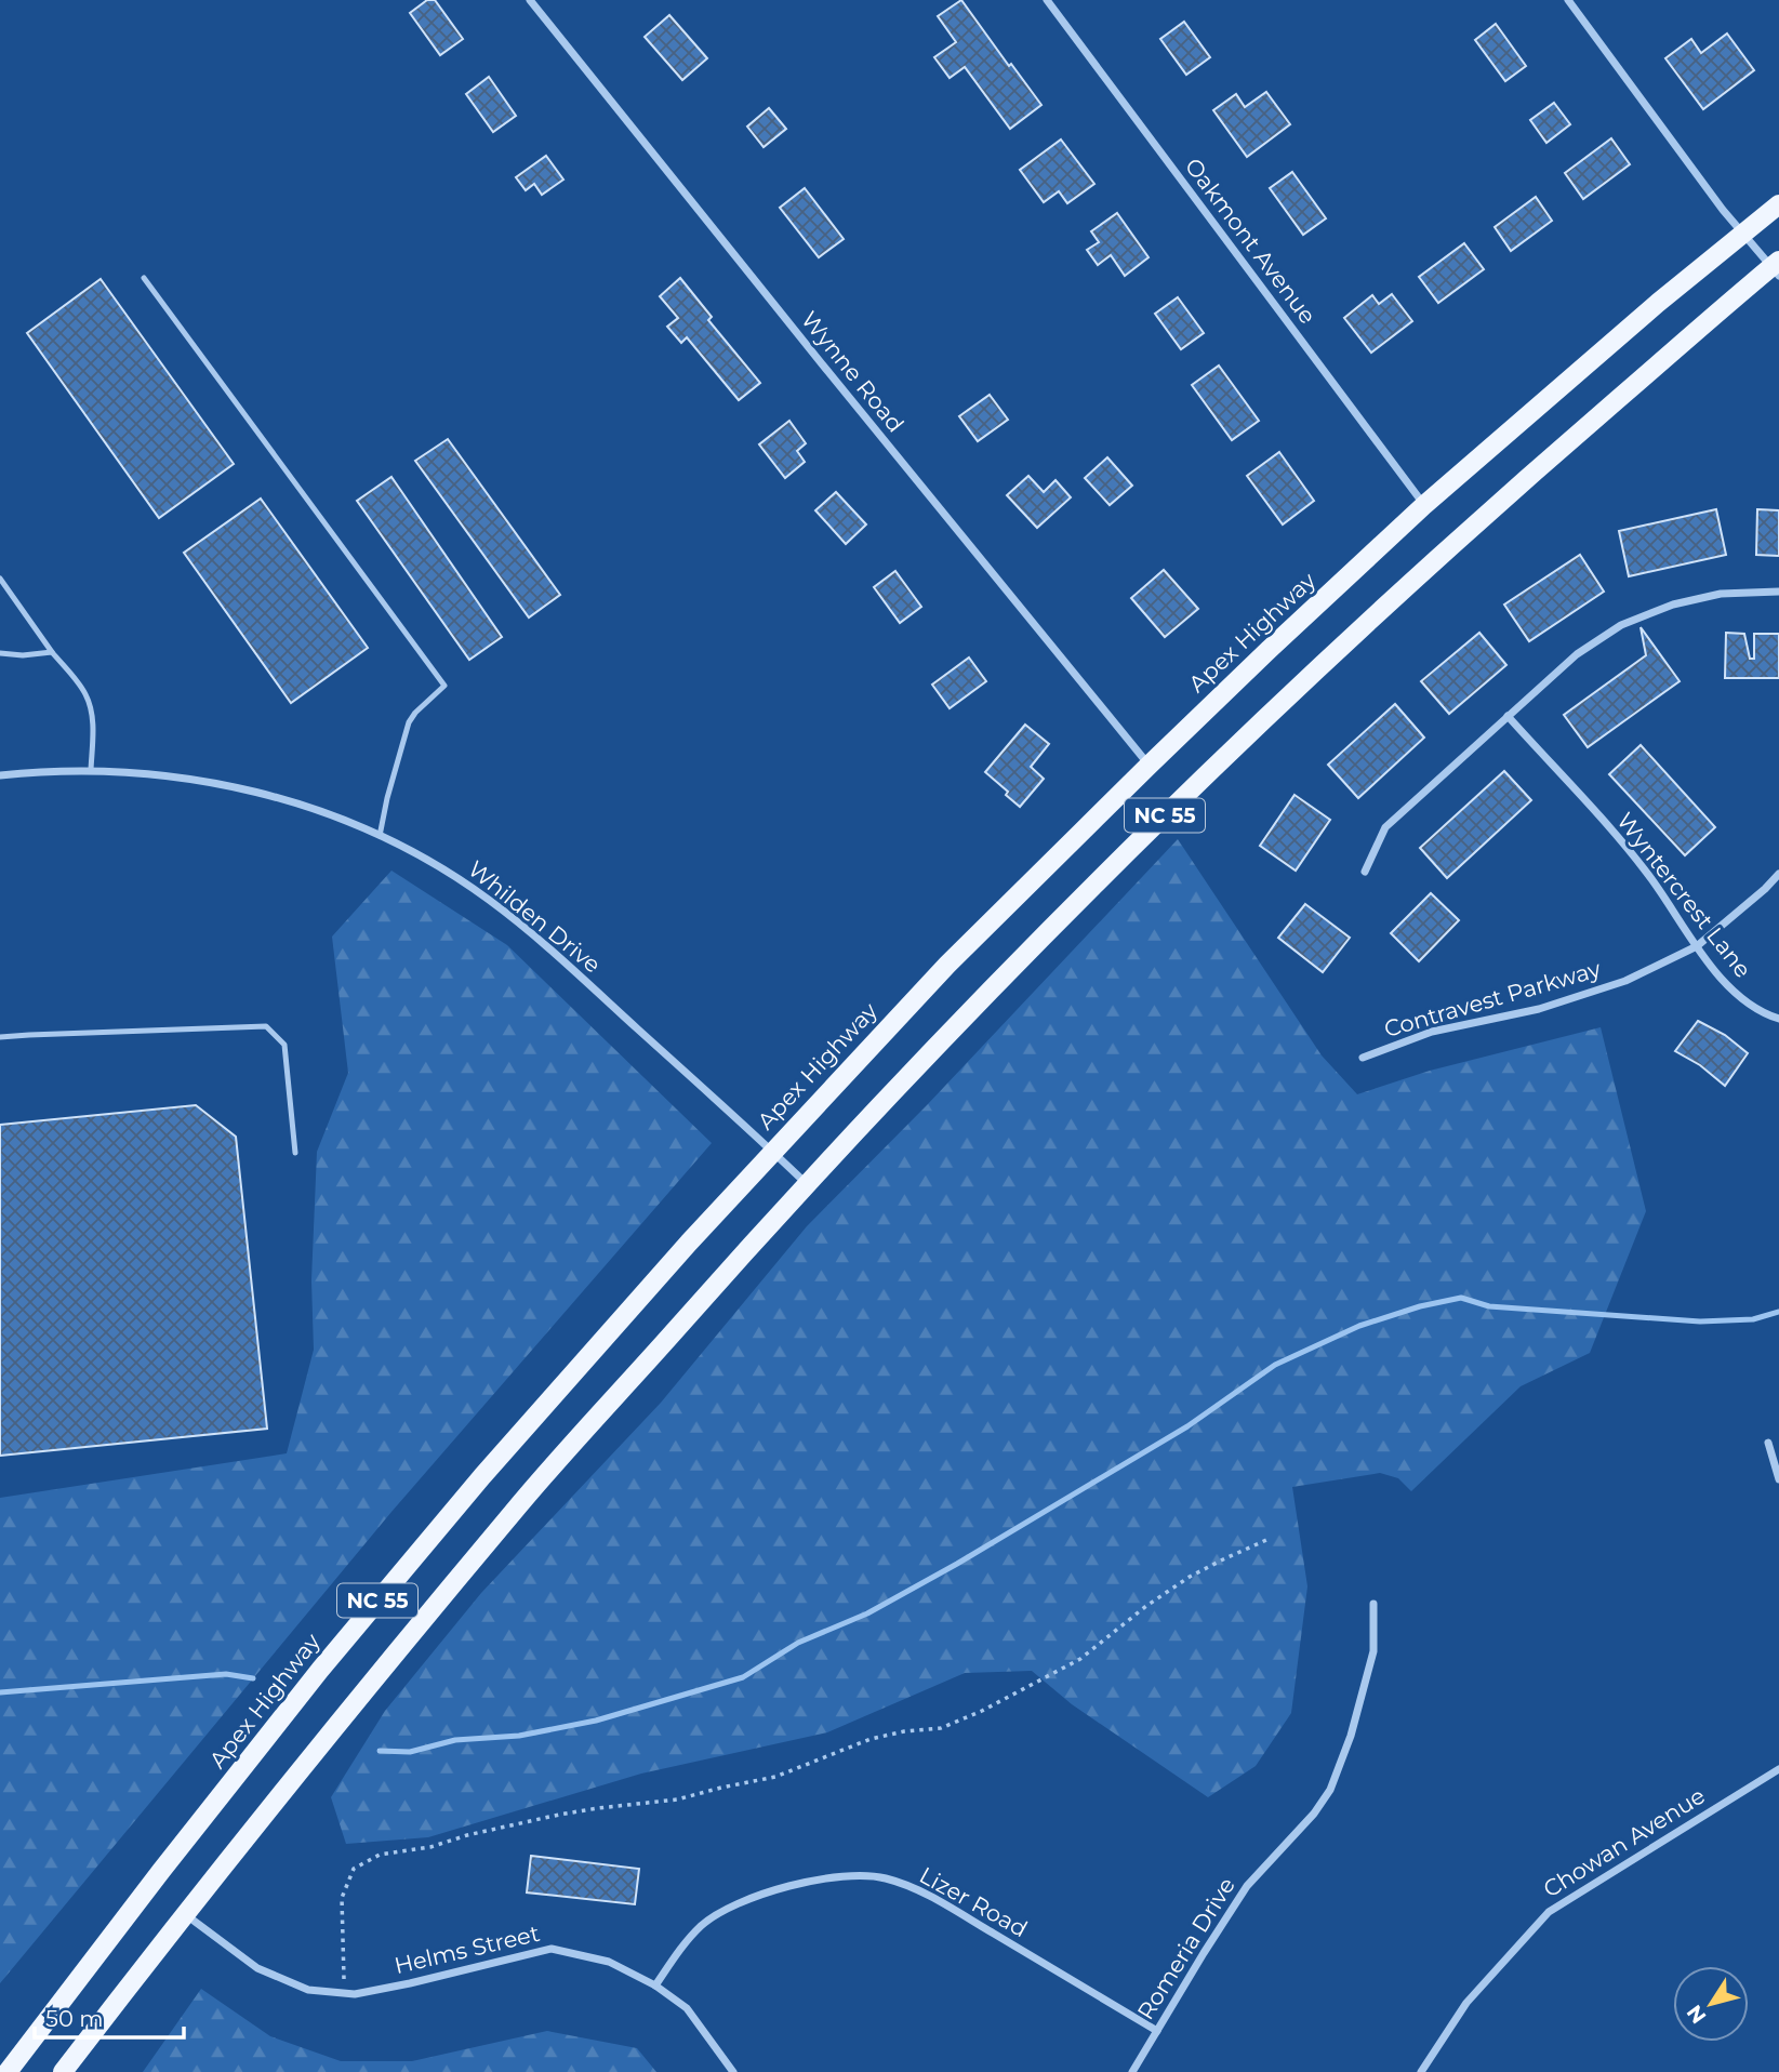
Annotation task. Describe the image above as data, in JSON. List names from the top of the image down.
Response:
{
  "streets": {
    "main road": ["Apex Highway", "NC 55"],
    "street": [
      "Oakmont Avenue",
      "Wynne Road",
      "Wyntercrest Lane",
      "Whilden Drive",
      "Contravest Parkway",
      "Chowan Avenue",
      "Lizer Road",
      "Romeria Drive",
      "Helms Street"
    ]
  },
  "crossings": [
    ["Oakmont Avenue", "Apex Highway"],
    ["Wynne Road", "Apex Highway"],
    ["Apex Highway", "Whilden Drive"],
    ["NC 55", "Whilden Drive"],
    ["NC 55", "Helms Street"],
    ["Wyntercrest Lane", "Contravest Parkway"],
    ["Lizer Road", "Romeria Drive"],
    ["Lizer Road", "Helms Street"]
  ],
  "scale_bar": "50 m",
  "north": "bottom left"
}
